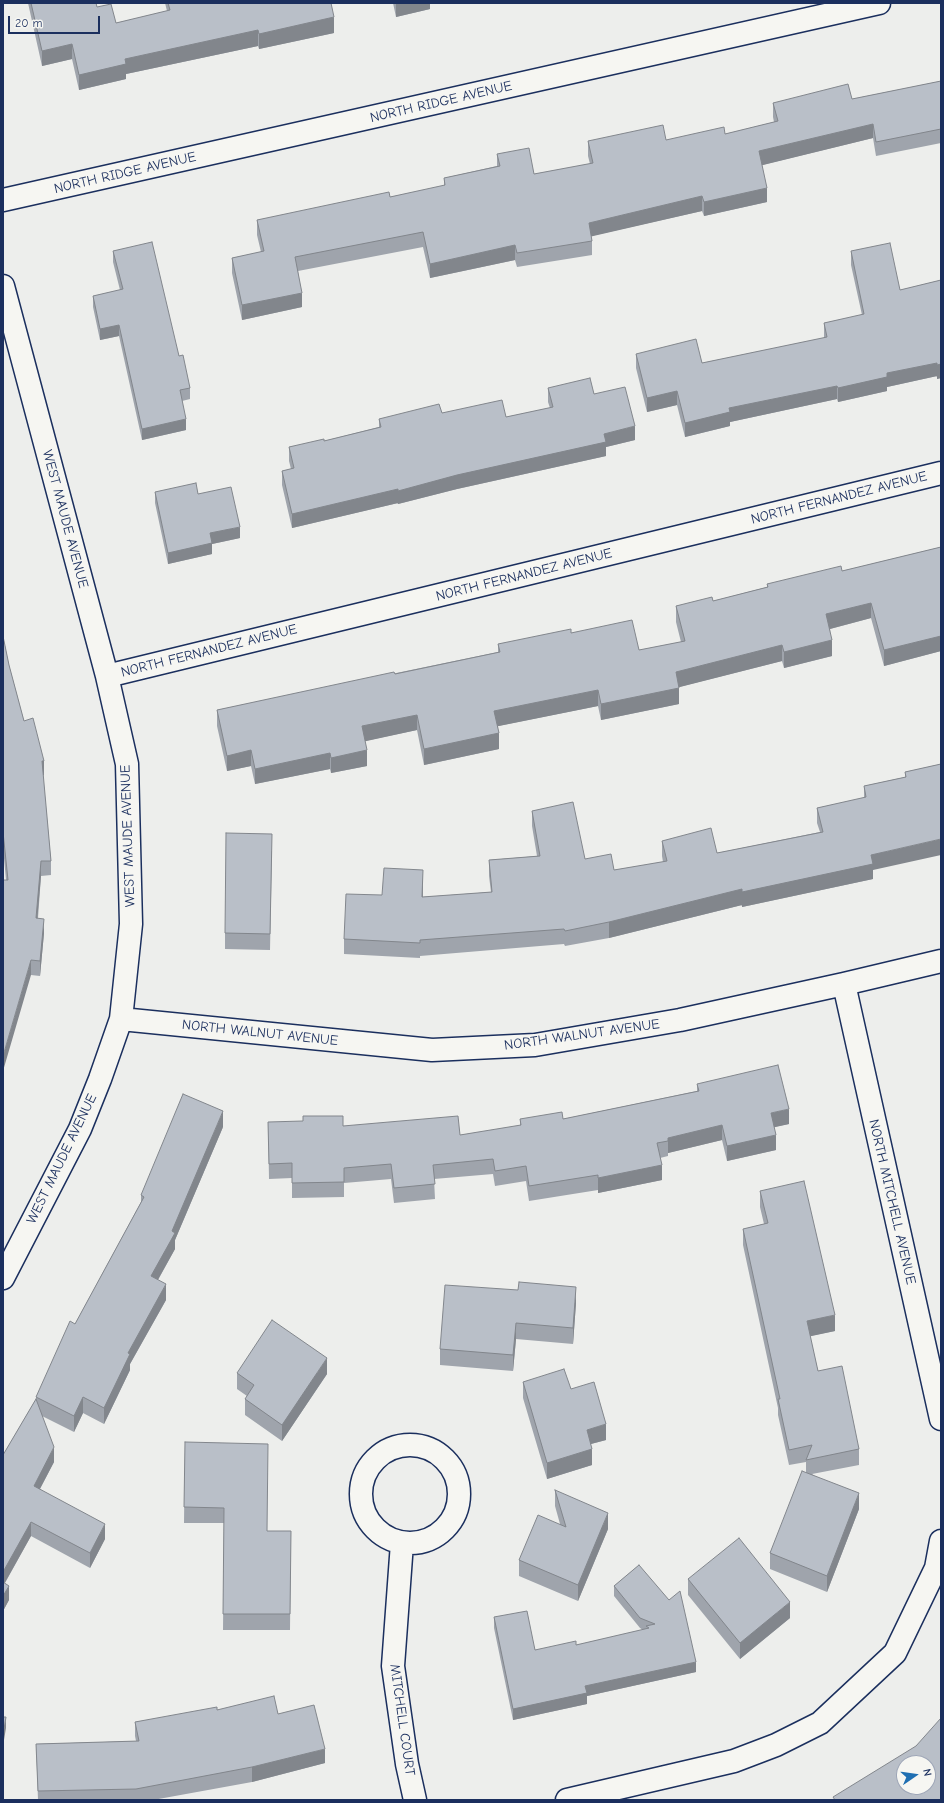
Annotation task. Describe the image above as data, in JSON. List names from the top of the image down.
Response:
{
  "streets": {
    "street": [
      "NORTH RIDGE AVENUE",
      "NORTH FERNANDEZ AVENUE",
      "WEST MAUDE AVENUE",
      "NORTH WALNUT AVENUE",
      "NORTH MITCHELL AVENUE",
      "MITCHELL COURT"
    ]
  },
  "crossings": [
    ["NORTH FERNANDEZ AVENUE", "WEST MAUDE AVENUE"],
    ["WEST MAUDE AVENUE", "NORTH WALNUT AVENUE"],
    ["NORTH WALNUT AVENUE", "NORTH MITCHELL AVENUE"]
  ],
  "scale_bar": "20 m",
  "north": "right"
}
